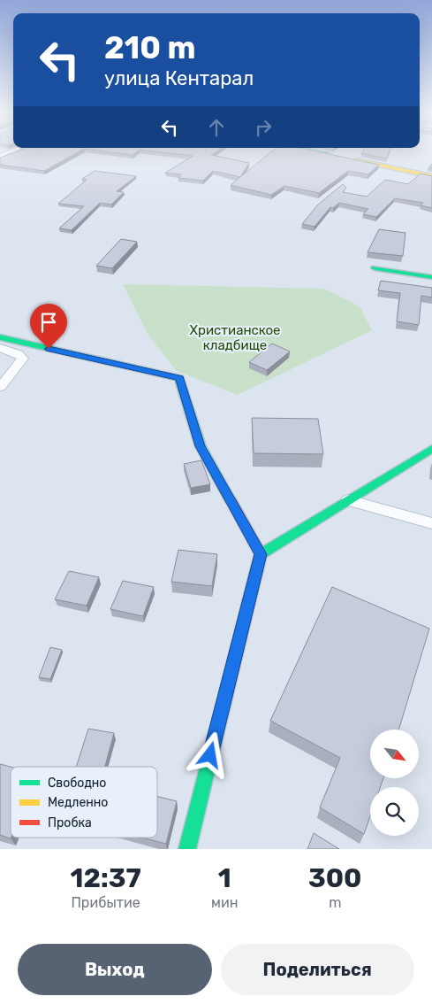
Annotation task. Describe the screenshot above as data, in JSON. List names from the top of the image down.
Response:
{
  "parks": ["Христианское кладбище"],
  "legend": ["Свободно", "Медленно", "Пробка"],
  "north": "bottom right",
  "page": {
    "turn": ["210 m", "улица Кентарал"],
    "eta": [
      "12:37",
      "Прибытие",
      "1",
      "мин",
      "300",
      "m"
    ],
    "buttons": ["Выход", "Поделиться"]
  }
}
